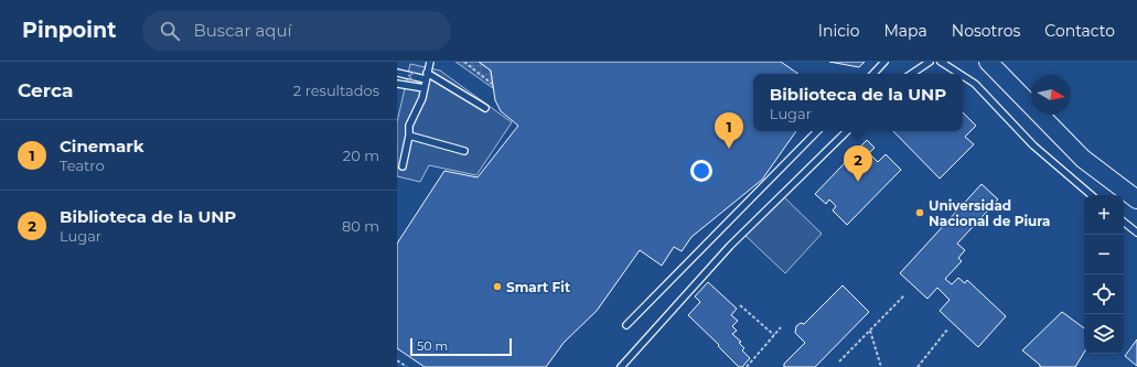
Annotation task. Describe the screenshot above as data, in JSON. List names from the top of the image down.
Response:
{
  "places": ["Universidad Nacional de Piura", "Smart Fit"],
  "scale_bar": "50 m",
  "north": "right",
  "page": {
    "header": "Pinpoint",
    "search": "Buscar aquí",
    "nav": [
      "Inicio",
      "Mapa",
      "Nosotros",
      "Contacto"
    ],
    "heading": ["Cerca", "2 resultados"],
    "popup": ["Biblioteca de la UNP", "Lugar"],
    "pins": ["1", "2"],
    "list": [
      {
        "mark": "1",
        "name": "Cinemark",
        "note": "Teatro",
        "value": "20 m"
      },
      {
        "mark": "2",
        "name": "Biblioteca de la UNP",
        "note": "Lugar",
        "value": "80 m"
      }
    ],
    "map_buttons": ["+", "−"],
    "scale": "50 m"
  }
}
